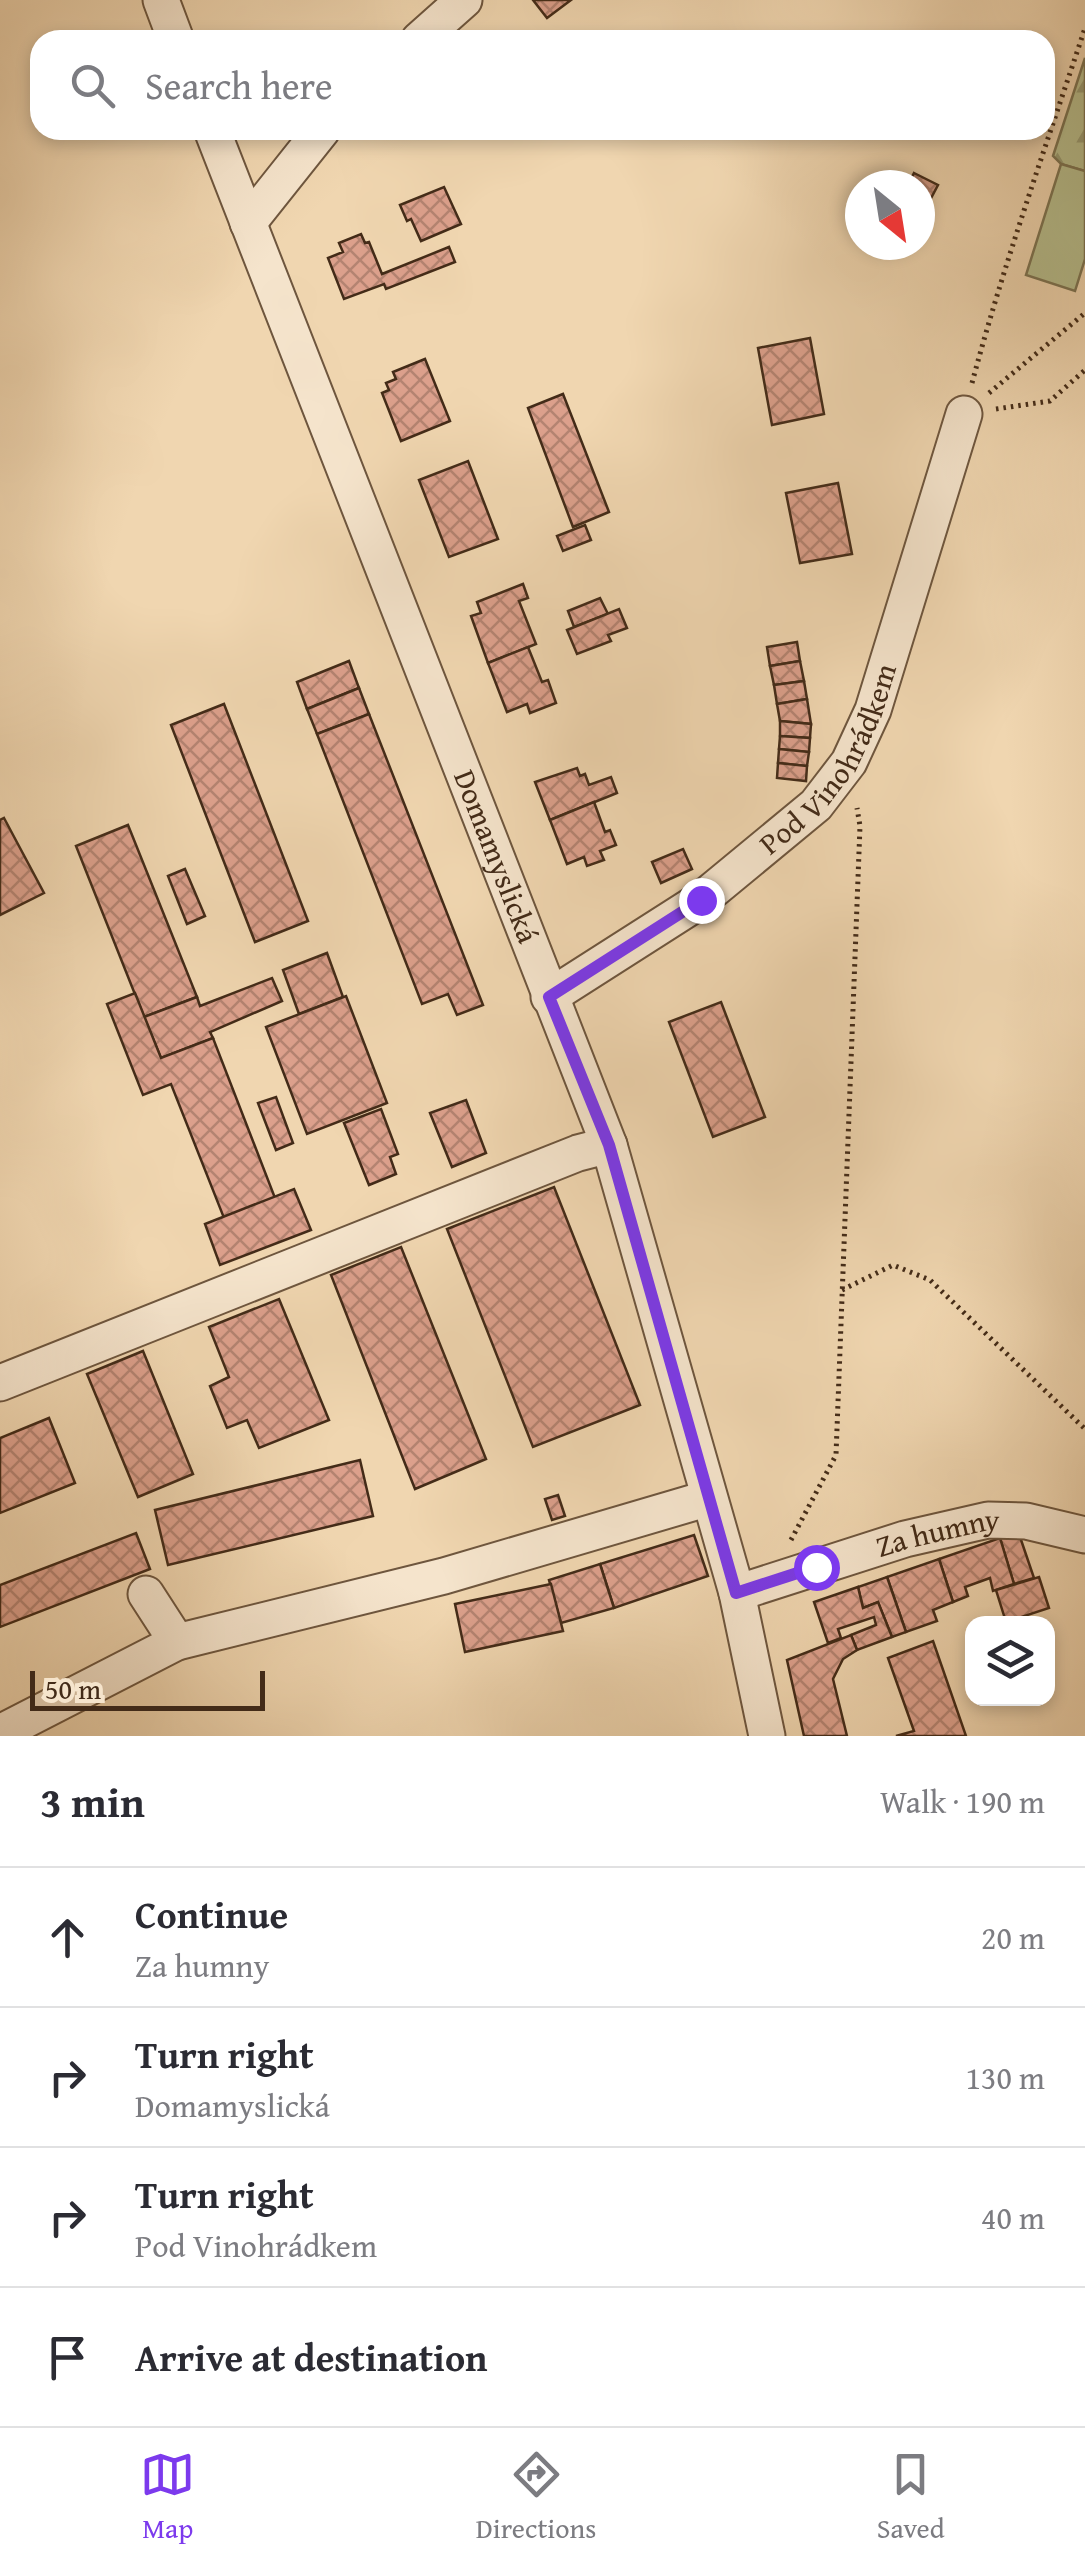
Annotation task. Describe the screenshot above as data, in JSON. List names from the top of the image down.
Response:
{
  "streets": {
    "street": ["Pod Vinohrádkem", "Domamyslická", "Za humny"]
  },
  "crossings": [
    ["Pod Vinohrádkem", "Domamyslická"],
    ["Domamyslická", "Za humny"]
  ],
  "scale_bar": "50 m",
  "north": "bottom right",
  "page": {
    "search": "Search here",
    "scale": "50 m",
    "heading": ["3 min", "Walk · 190 m"],
    "list": [
      ["Continue", "Za humny", "20 m"],
      ["Turn right", "Domamyslická", "130 m"],
      ["Turn right", "Pod Vinohrádkem", "40 m"],
      "Arrive at destination"
    ],
    "nav": ["Map", "Directions", "Saved"]
  }
}
